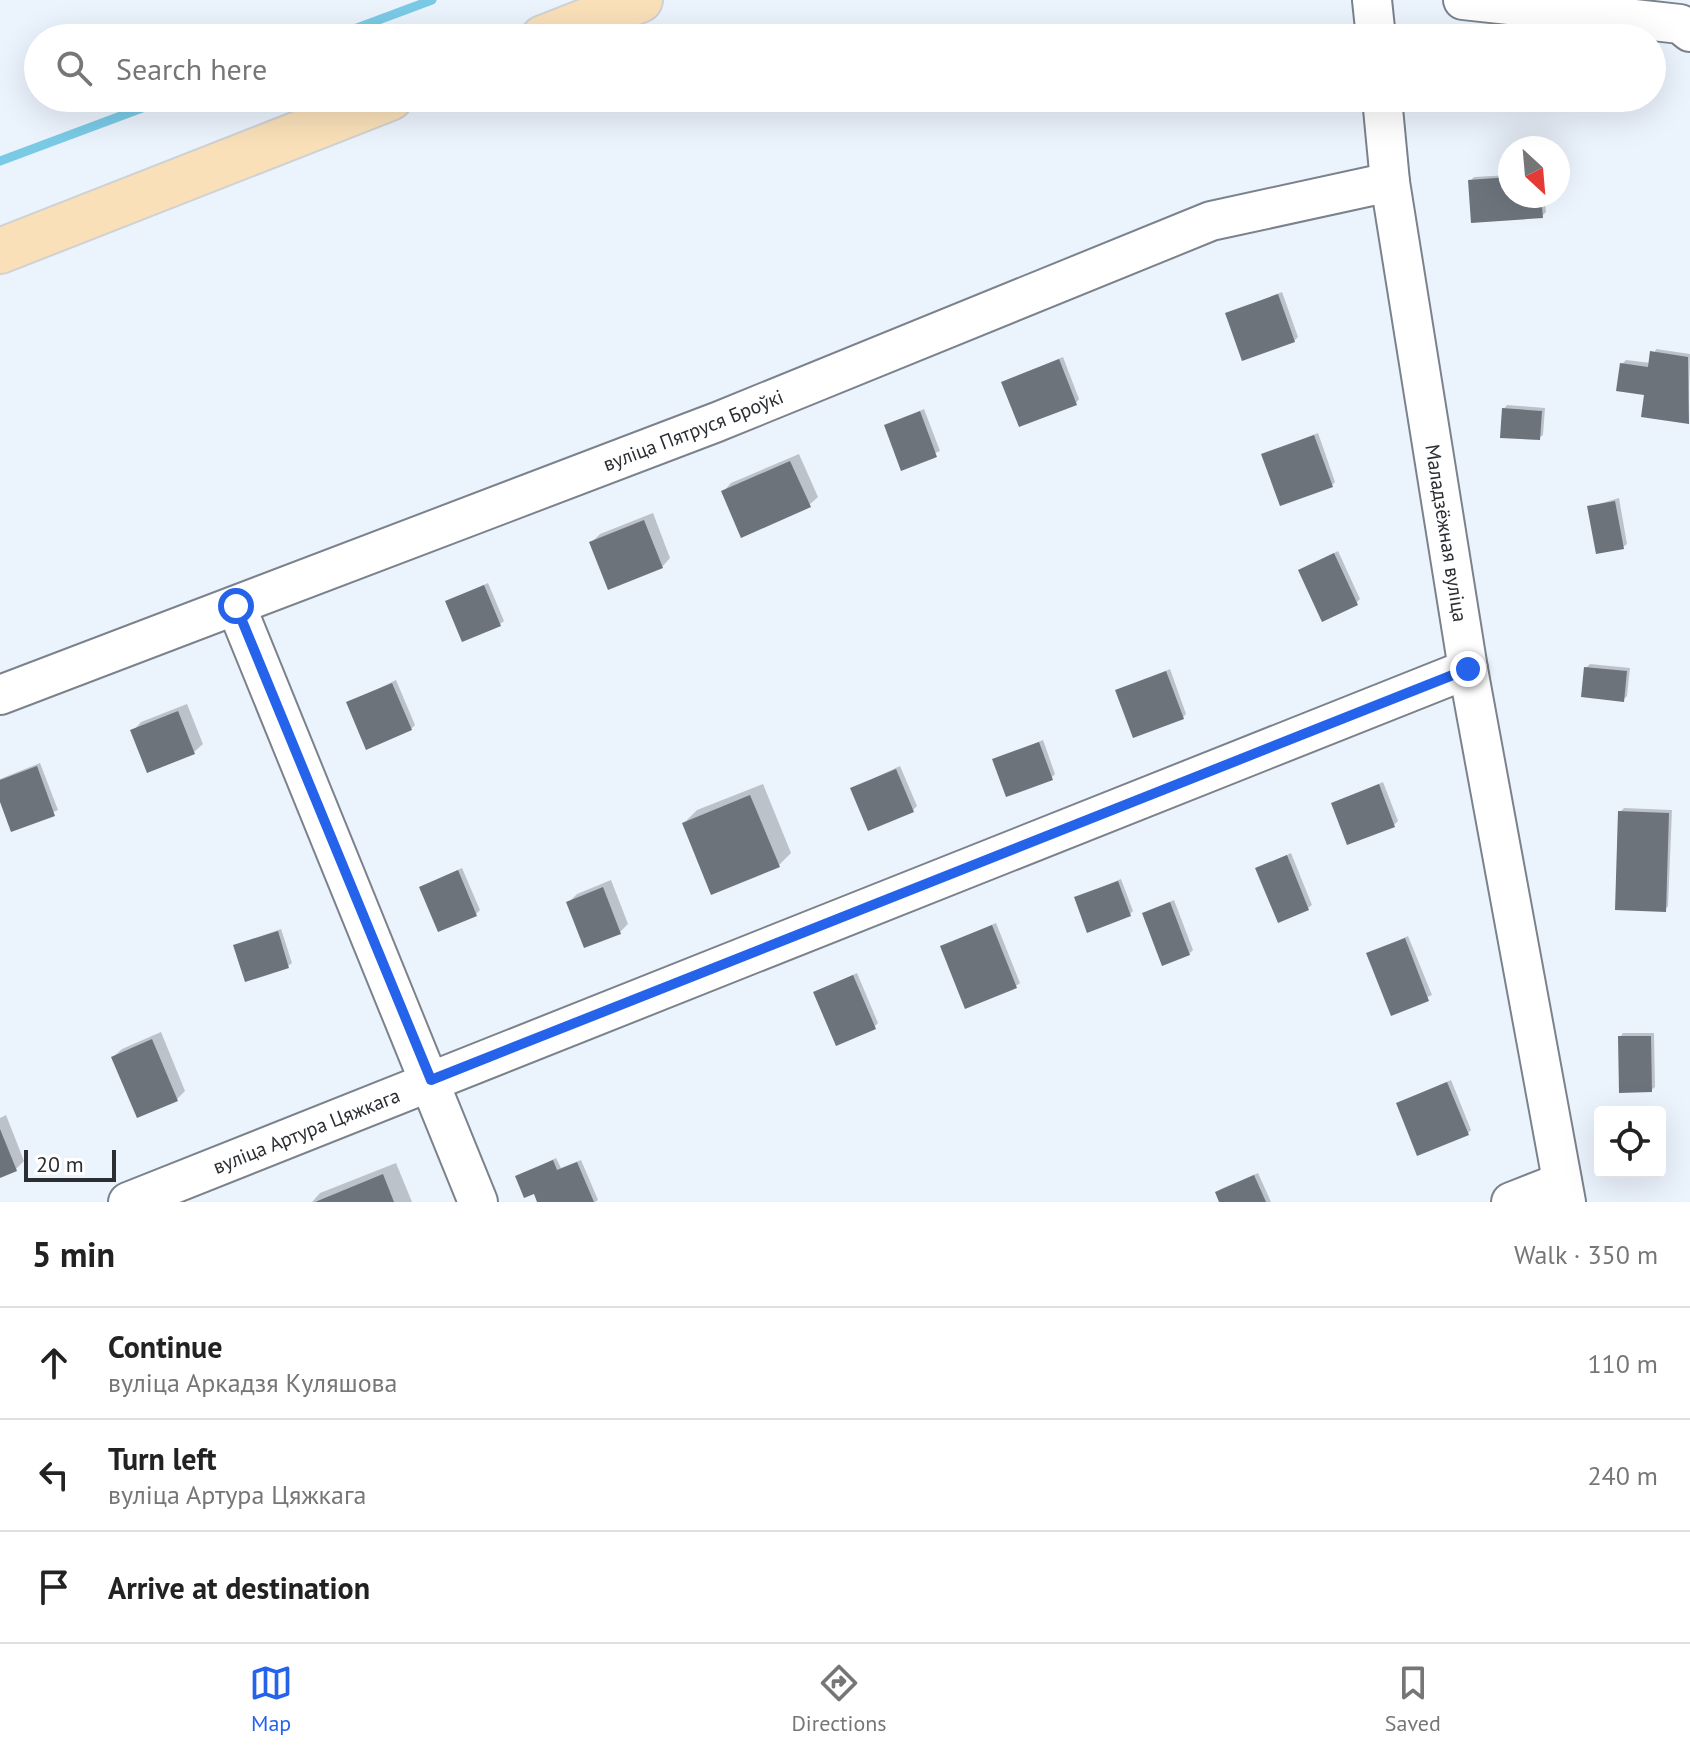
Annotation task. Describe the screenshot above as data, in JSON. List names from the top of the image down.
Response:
{
  "streets": {
    "street": ["вуліца Пятруся Броўкі", "Маладзёжная вуліца", "вуліца Артура Цяжкага"]
  },
  "crossings": [
    ["вуліца Пятруся Броўкі", "Маладзёжная вуліца"],
    ["Маладзёжная вуліца", "вуліца Артура Цяжкага"]
  ],
  "scale_bar": "20 m",
  "north": "bottom right",
  "page": {
    "search": "Search here",
    "scale": "20 m",
    "heading": ["5 min", "Walk · 350 m"],
    "list": [
      ["Continue", "вуліца Аркадзя Куляшова", "110 m"],
      ["Turn left", "вуліца Артура Цяжкага", "240 m"],
      "Arrive at destination"
    ],
    "nav": ["Map", "Directions", "Saved"]
  }
}
